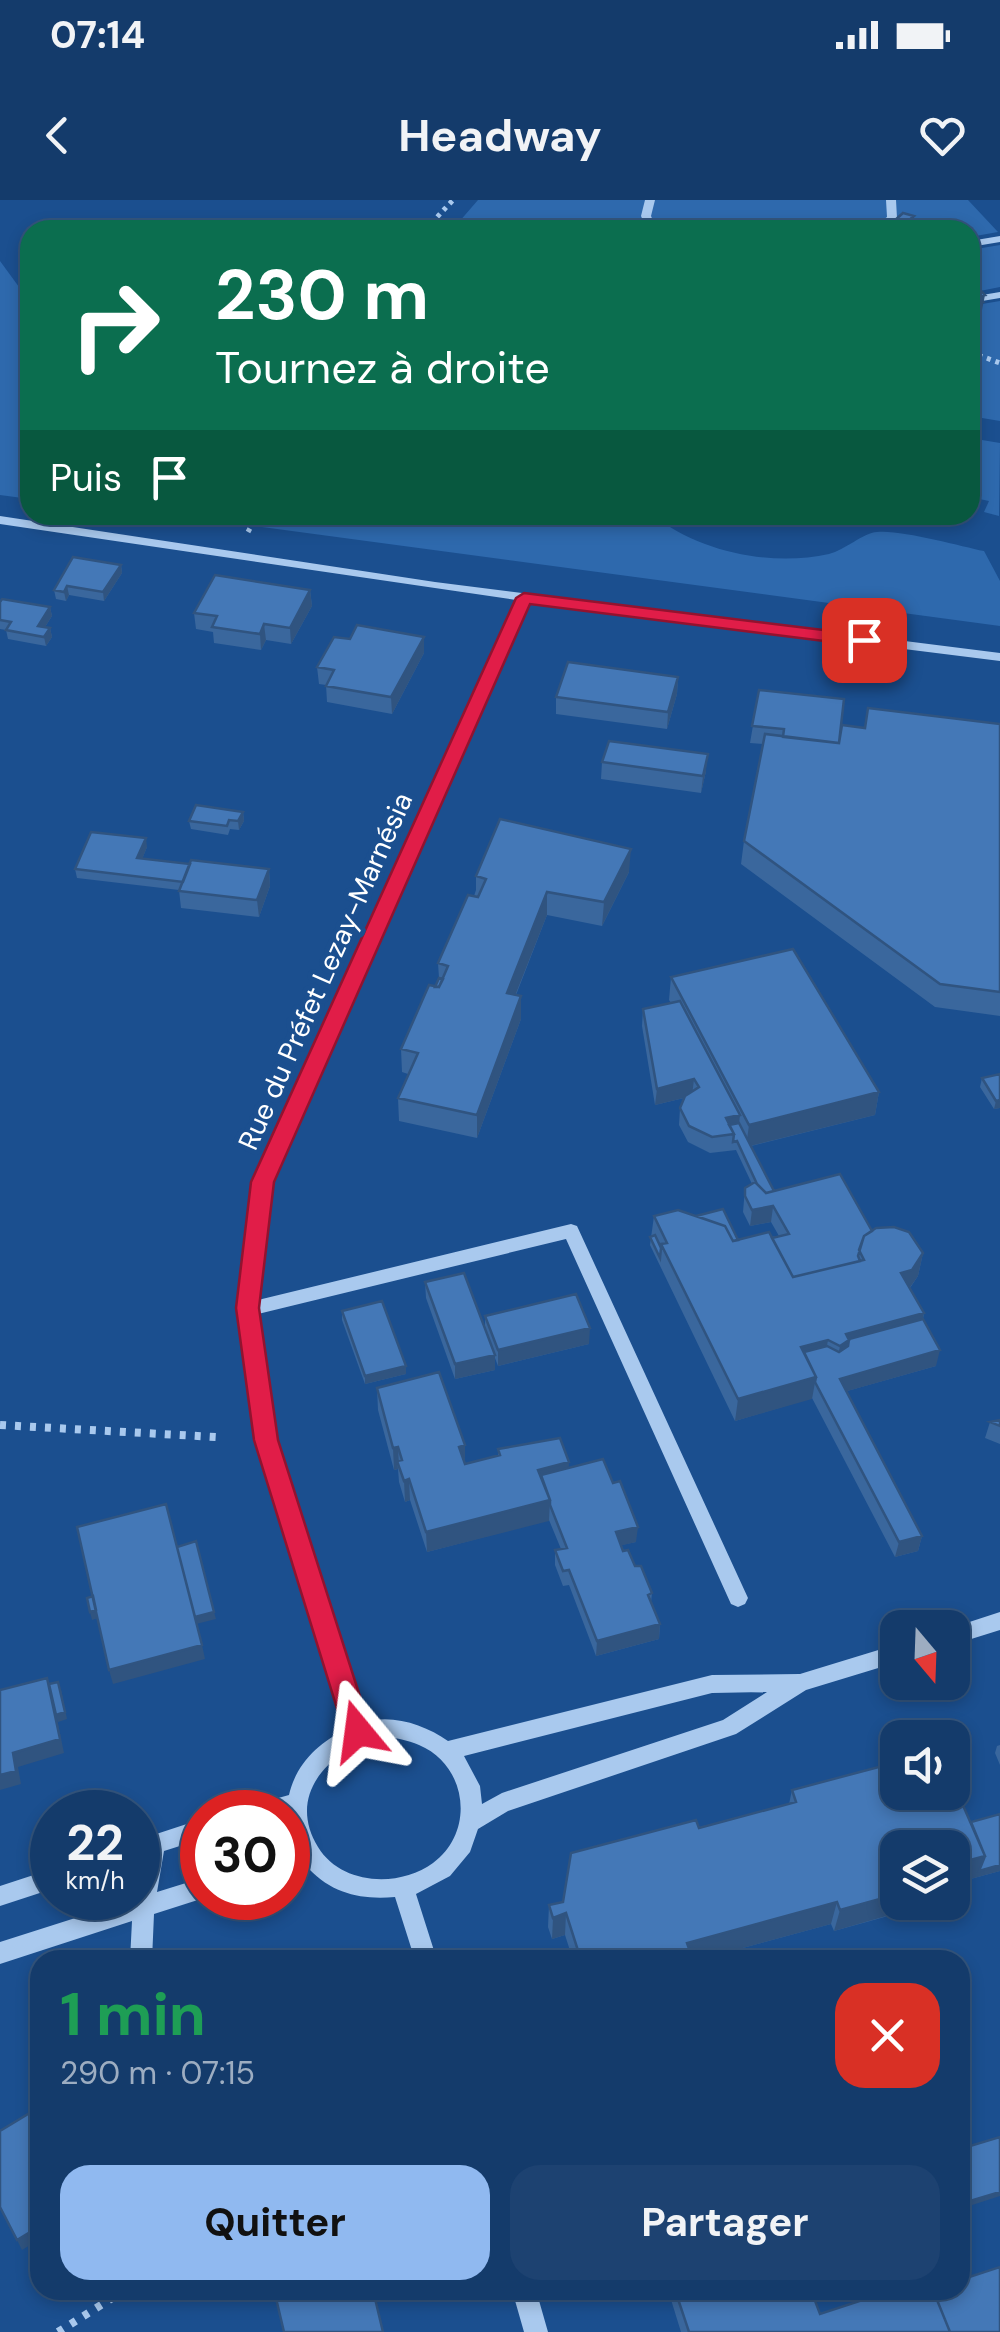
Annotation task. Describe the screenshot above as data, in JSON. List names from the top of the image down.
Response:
{
  "streets": {
    "street": ["Rue du Préfet Lezay-Marnésia"]
  },
  "north": "bottom",
  "page": {
    "status": "07:14",
    "header": "Headway",
    "turn": ["230 m", "Tournez à droite"],
    "then": "Puis",
    "speed": "22 km/h",
    "limit": "30",
    "heading": ["1 min", "290 m · 07:15"],
    "buttons": ["Quitter", "Partager"]
  }
}
